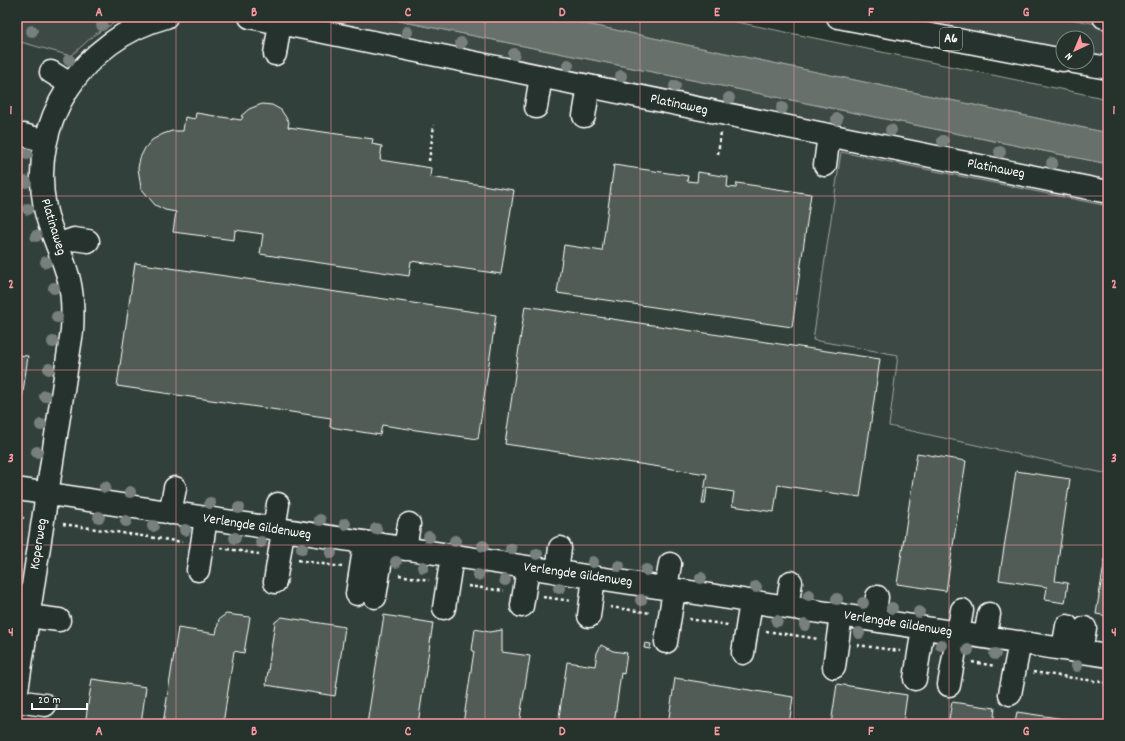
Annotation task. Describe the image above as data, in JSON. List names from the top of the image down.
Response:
{
  "streets": {
    "main road": [
      "A6",
      "Platinaweg",
      "Verlengde Gildenweg",
      "Koperweg"
    ]
  },
  "crossings": [
    ["Platinaweg", "Verlengde Gildenweg"],
    ["Platinaweg", "Koperweg"],
    ["Verlengde Gildenweg", "Koperweg"]
  ],
  "scale_bar": "20 m",
  "north": "bottom left",
  "grid": {
    "columns": [
      "A",
      "B",
      "C",
      "D",
      "E",
      "F",
      "G"
    ],
    "rows": [
      "1",
      "2",
      "3",
      "4"
    ]
  }
}
